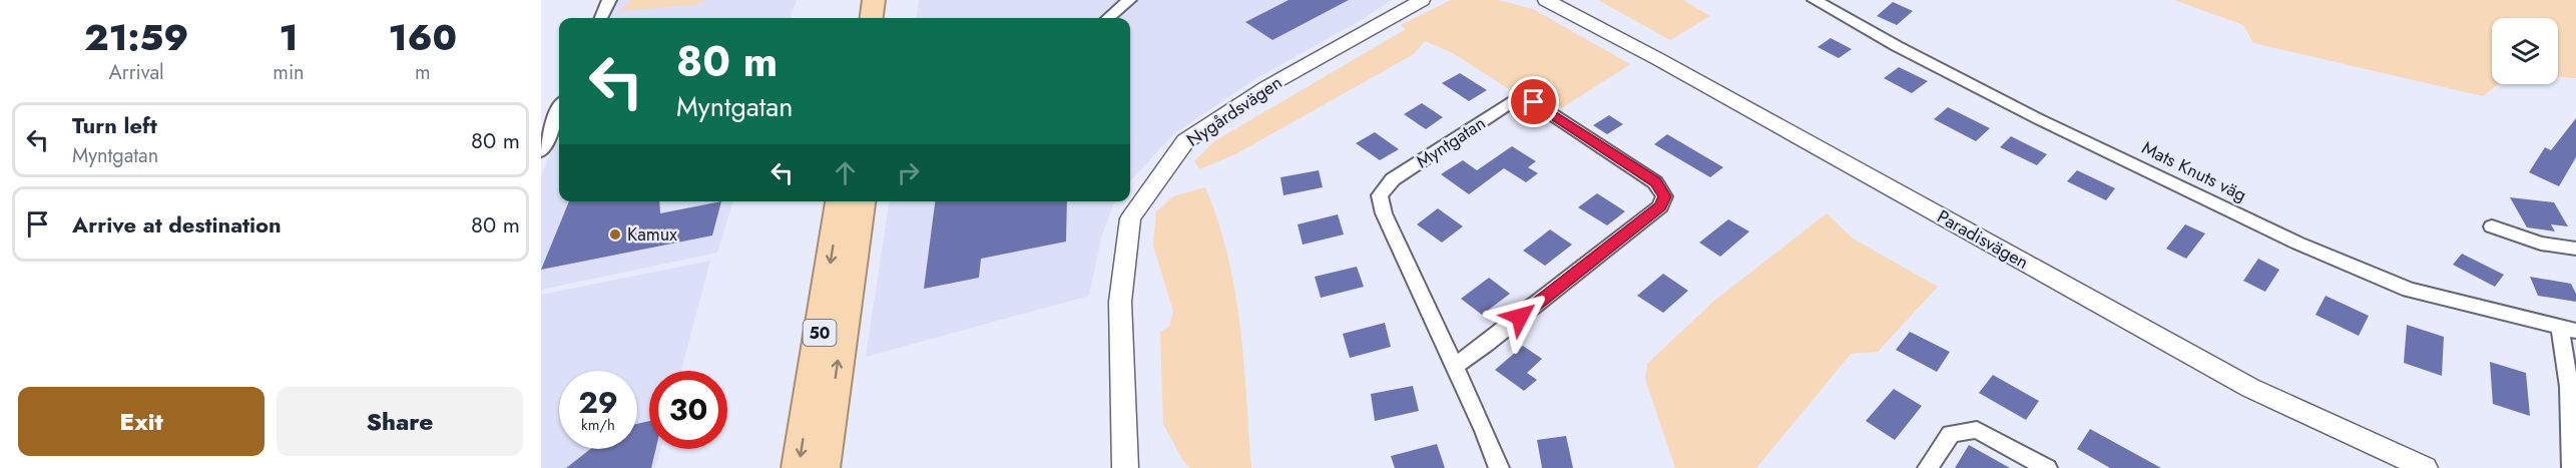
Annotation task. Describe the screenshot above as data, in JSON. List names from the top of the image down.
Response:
{
  "streets": {
    "highway": ["50"],
    "street": [
      "Nygårdsvägen",
      "Myntgatan",
      "Mats Knuts väg",
      "Paradisvägen"
    ]
  },
  "places": ["Kamux"],
  "page": {
    "eta": [
      "21:59",
      "Arrival",
      "1",
      "min",
      "160",
      "m"
    ],
    "turn": ["80 m", "Myntgatan"],
    "list": [
      {
        "name": "Turn left",
        "note": "Myntgatan",
        "value": "80 m"
      },
      {
        "name": "Arrive at destination",
        "value": "80 m"
      }
    ],
    "speed": "29 km/h",
    "limit": "30",
    "buttons": ["Exit", "Share"]
  }
}
